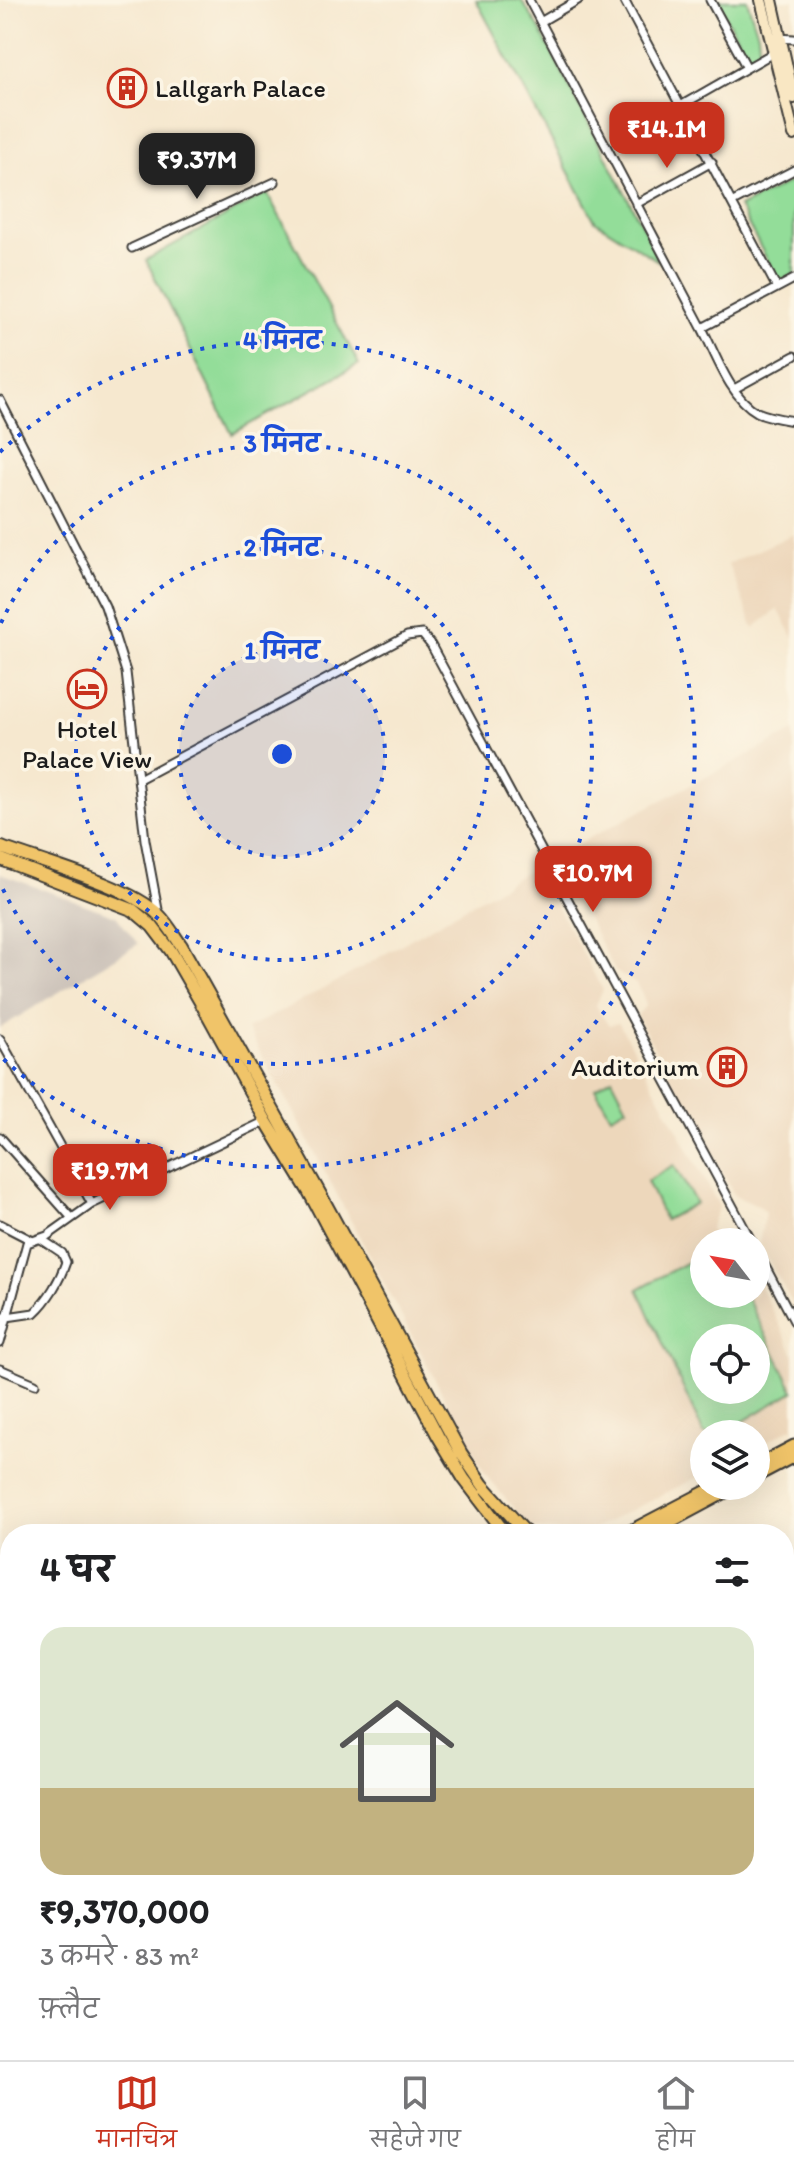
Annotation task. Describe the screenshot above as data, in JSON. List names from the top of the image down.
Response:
{
  "places": {
    "building": ["Lallgarh Palace", "Auditorium"],
    "hotel": ["Hotel Palace View"]
  },
  "north": "top left",
  "page": {
    "price": [
      "₹14.1M",
      "₹9.37M",
      "₹10.7M",
      "₹19.7M"
    ],
    "heading": "4 घर",
    "list": [
      {
        "name": "₹9,370,000",
        "note": "3 कमरे · 83 m² · फ़्लैट"
      }
    ],
    "tabs": ["मानचित्र", "सहेजे गए", "होम"]
  },
  "rings": [
    "4 मिनट",
    "3 मिनट",
    "2 मिनट",
    "1 मिनट"
  ]
}
